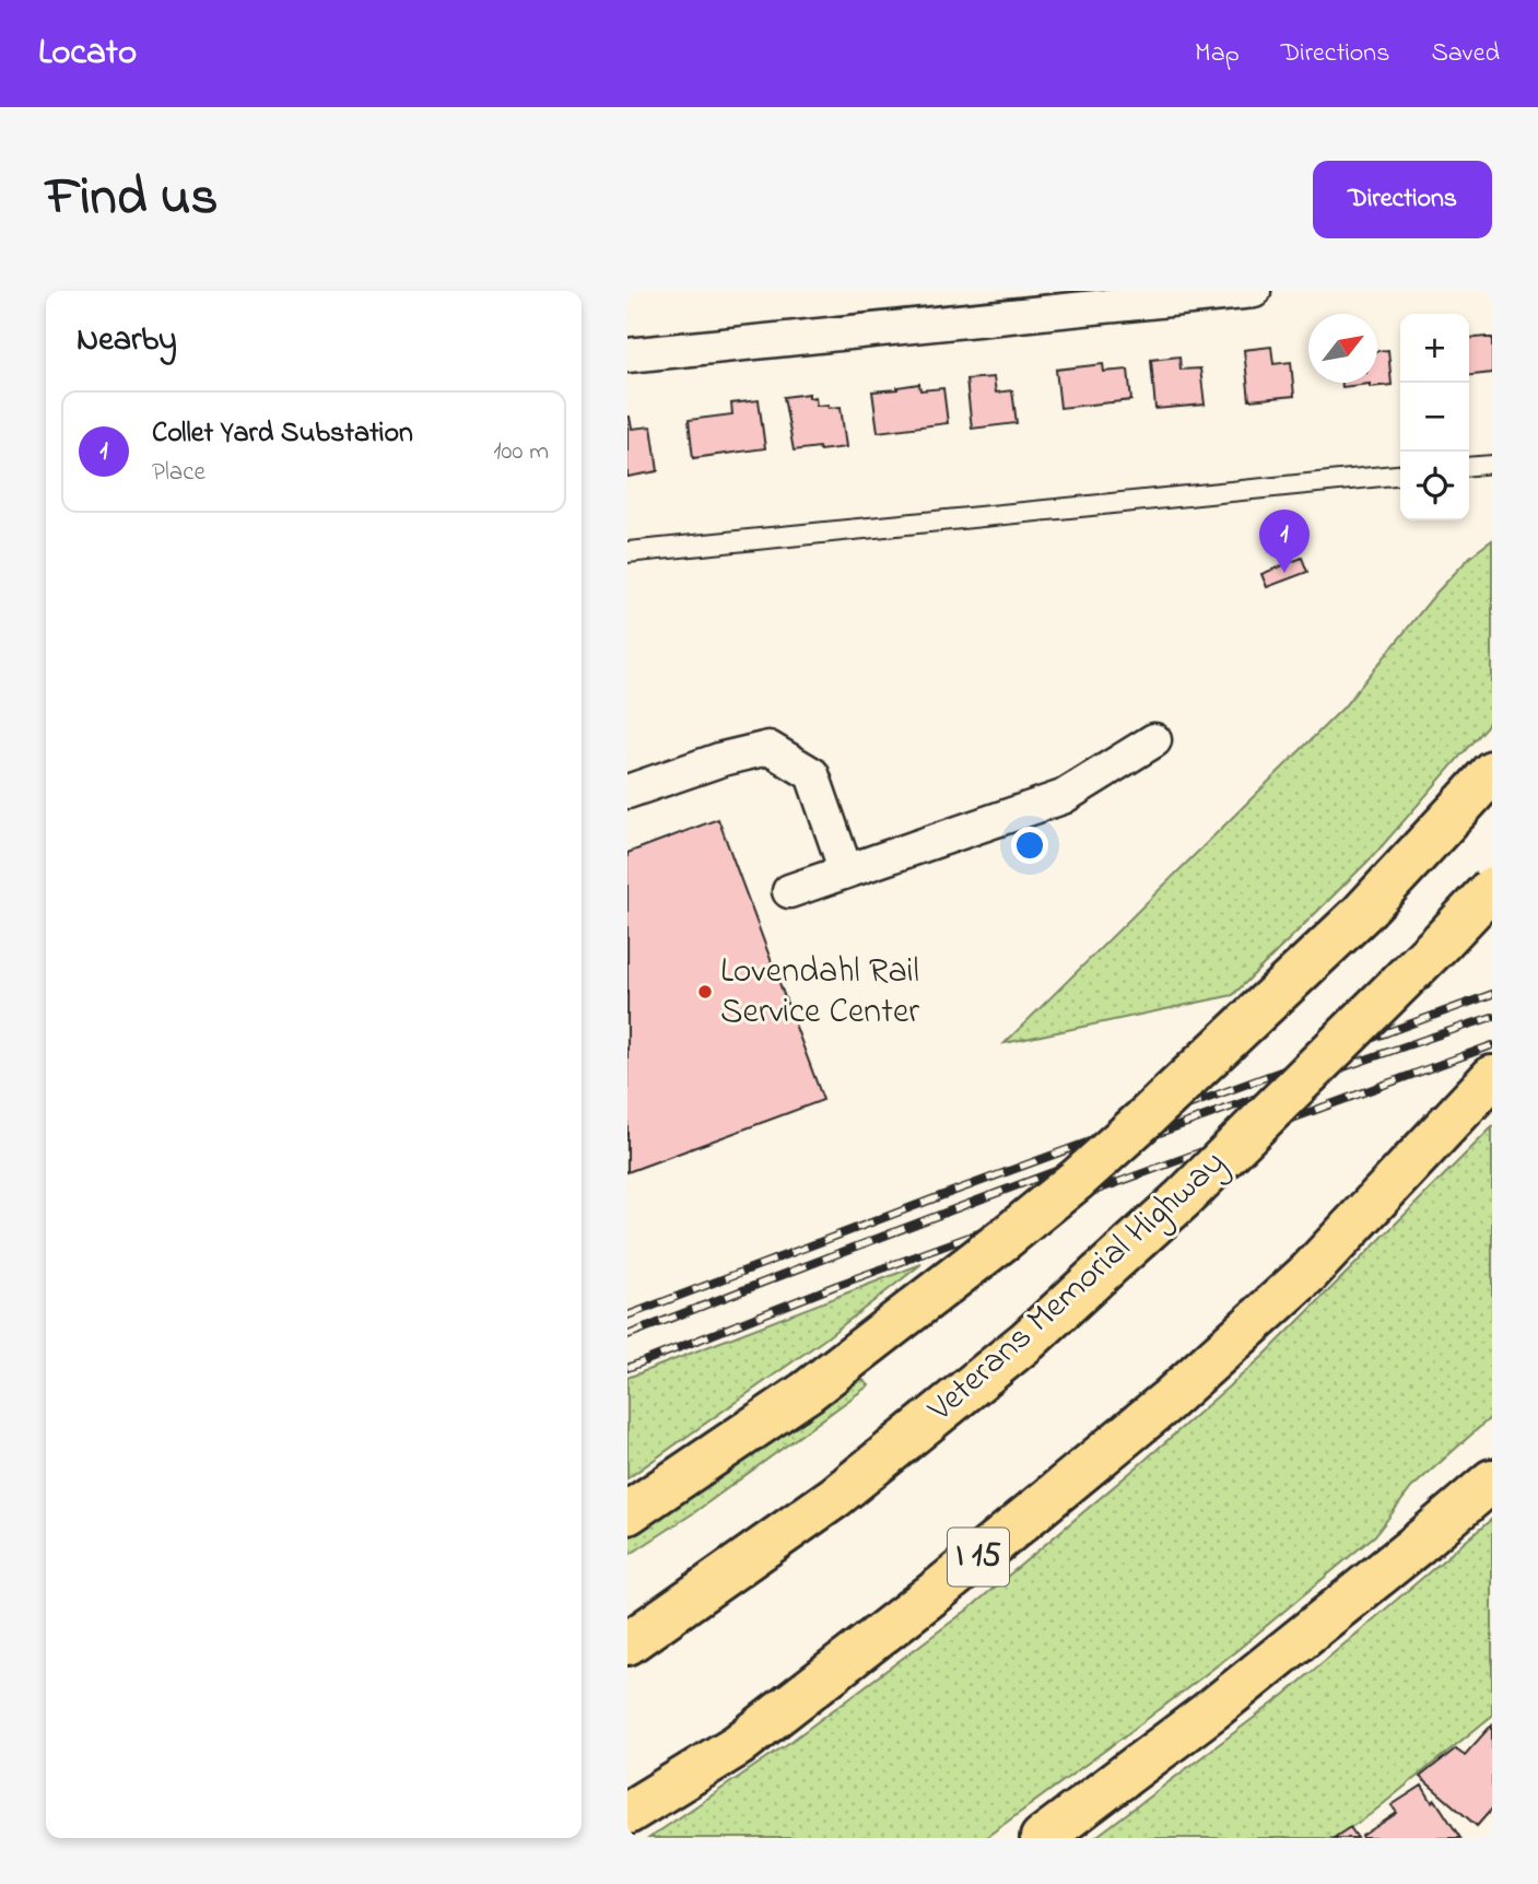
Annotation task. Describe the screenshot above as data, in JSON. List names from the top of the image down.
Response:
{
  "streets": {
    "highway": ["Veterans Memorial Highway", "I 15"]
  },
  "places": ["Lovendahl Rail Service Center"],
  "north": "top right",
  "page": {
    "header": "Locato",
    "nav": ["Map", "Directions", "Saved"],
    "title": "Find us",
    "buttons": "Directions",
    "heading": "Nearby",
    "map_buttons": ["+", "−"],
    "list": [
      {
        "mark": "1",
        "name": "Collet Yard Substation",
        "note": "Place",
        "value": "100 m"
      }
    ],
    "pins": "1"
  }
}
